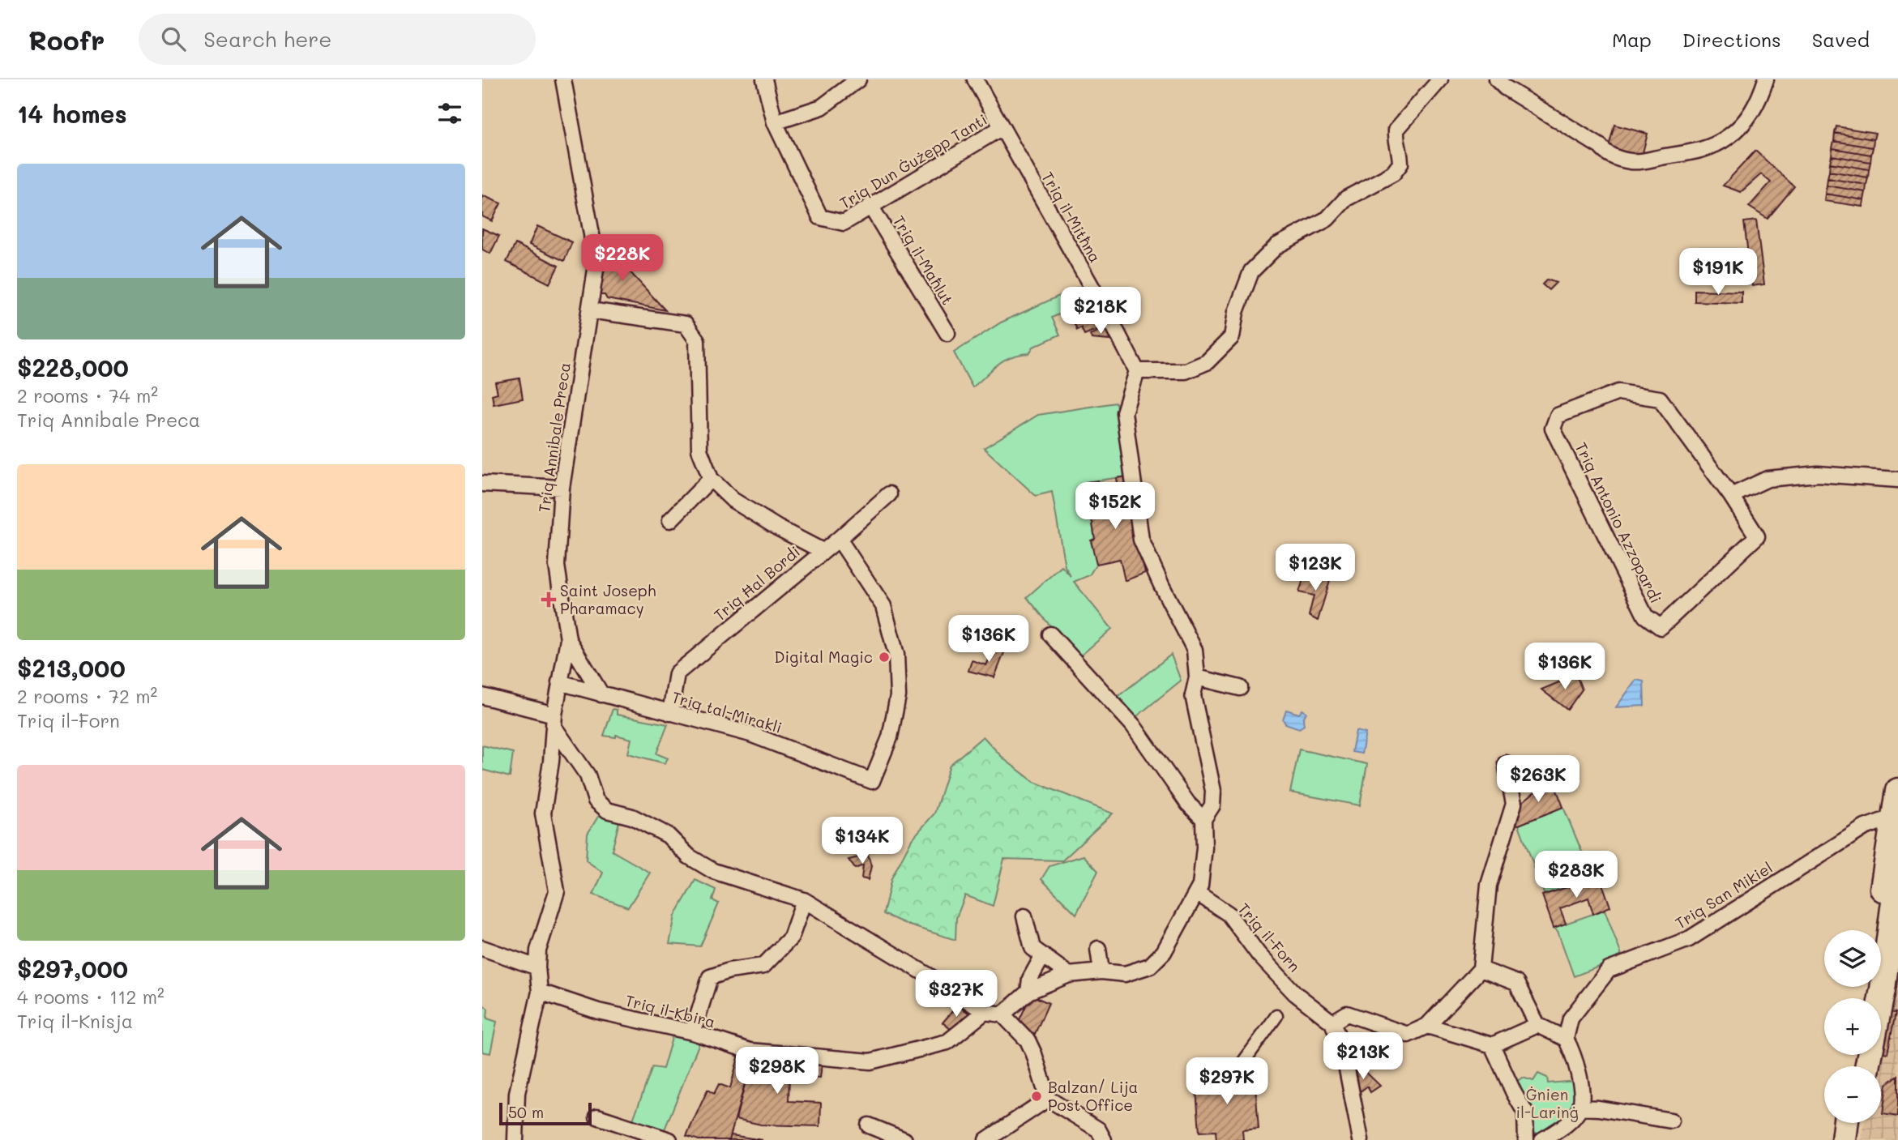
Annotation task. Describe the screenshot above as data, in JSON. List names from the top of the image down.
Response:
{
  "streets": {
    "street": [
      "Triq Dun Ġużepp Tanti",
      "Triq il-Mitħna",
      "Triq il-Maħlut",
      "Triq Annibale Preca",
      "Triq Antonio Azzopardi",
      "Triq Ħal Bordi",
      "Triq tal-Mirakli",
      "Triq San Mikiel",
      "Triq il-Forn",
      "Triq il-Kbira"
    ]
  },
  "crossings": [
    ["Triq Dun Ġużepp Tanti", "Triq il-Mitħna"],
    ["Triq Dun Ġużepp Tanti", "Triq il-Maħlut"],
    ["Triq Annibale Preca", "Triq tal-Mirakli"],
    ["Triq Ħal Bordi", "Triq tal-Mirakli"]
  ],
  "parks": ["Ġnien il-Larinġ"],
  "places": {
    "health": ["Saint Joseph Pharamacy"],
    "other": ["Digital Magic", "Balzan/ Lija Post Office"]
  },
  "scale_bar": "50 m",
  "page": {
    "header": "Roofr",
    "search": "Search here",
    "nav": ["Map", "Directions", "Saved"],
    "heading": "14 homes",
    "list": [
      {
        "name": "$228,000",
        "note": "2 rooms · 74 m² · Triq Annibale Preca"
      },
      {
        "name": "$213,000",
        "note": "2 rooms · 72 m² · Triq il-Forn"
      },
      {
        "name": "$297,000",
        "note": "4 rooms · 112 m² · Triq il-Knisja"
      }
    ],
    "price": [
      "$228K",
      "$191K",
      "$218K",
      "$152K",
      "$123K",
      "$136K",
      "$136K",
      "$263K",
      "$134K",
      "$283K",
      "$327K",
      "$213K",
      "$298K",
      "$297K"
    ],
    "map_buttons": ["+", "−"],
    "scale": "50 m"
  }
}
